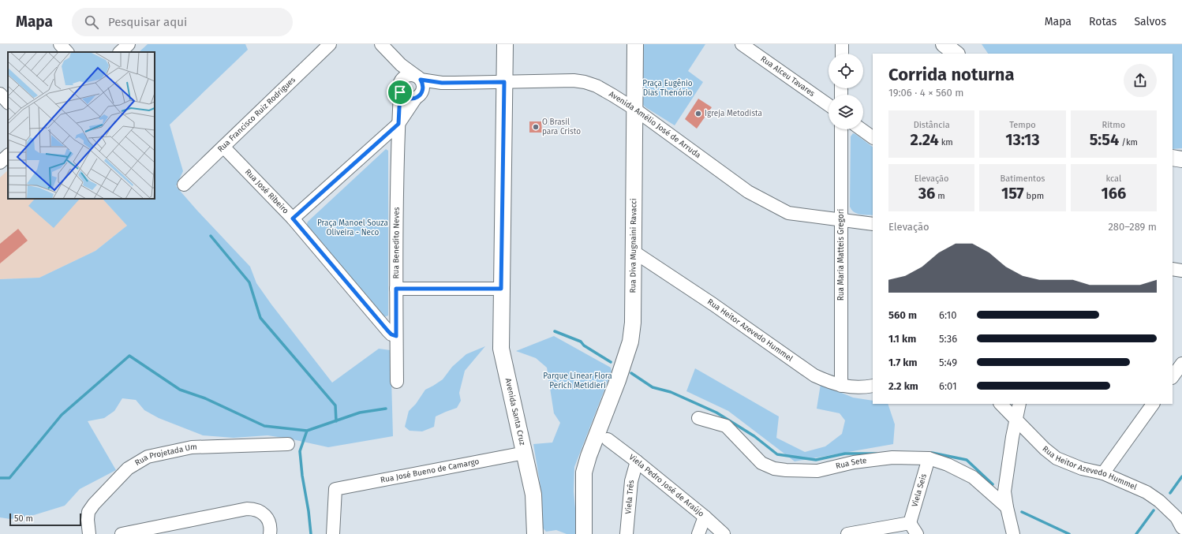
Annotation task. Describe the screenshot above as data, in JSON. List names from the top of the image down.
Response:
{
  "streets": {
    "main road": ["Rua Diva Mugnaini Ravacci", "Avenida Santa Cruz"],
    "street": [
      "Rua Alceu Tavares",
      "Rua Francisco Ruiz Rodrigues",
      "Avenida Amélio José de Arruda",
      "Rua José Ribeiro",
      "Rua Benedito Neves",
      "Rua Maria Matteis Gregori",
      "Rua Heitor Azevedo Hummel",
      "Rua Projetada Um",
      "Rua Sete",
      "Rua José Bueno de Camargo",
      "Viela Pedro José de Araújo",
      "Viela Seis",
      "Viela Três"
    ]
  },
  "crossings": [
    ["Rua Francisco Ruiz Rodrigues", "Rua José Ribeiro"],
    ["Avenida Amélio José de Arruda", "Rua Benedito Neves"],
    ["Avenida Amélio José de Arruda", "Rua Diva Mugnaini Ravacci"],
    ["Avenida Amélio José de Arruda", "Rua Maria Matteis Gregori"],
    ["Avenida Amélio José de Arruda", "Avenida Santa Cruz"],
    ["Rua José Ribeiro", "Rua Benedito Neves"],
    ["Rua Diva Mugnaini Ravacci", "Rua Heitor Azevedo Hummel"],
    ["Rua Diva Mugnaini Ravacci", "Viela Pedro José de Araújo"],
    ["Rua Maria Matteis Gregori", "Rua Heitor Azevedo Hummel"],
    ["Avenida Santa Cruz", "Rua José Bueno de Camargo"],
    ["Rua Sete", "Viela Seis"],
    ["Viela Pedro José de Araújo", "Viela Três"]
  ],
  "parks": ["Praça Eugênio Dias Thenório", "Praça Manoel Souza Oliveira - Neco", "Parque Linear Flora Perich Metidieri"],
  "places": ["Igreja Metodista", "O Brasil para Cristo"],
  "scale_bar": "50 m",
  "page": {
    "header": "Mapa",
    "search": "Pesquisar aqui",
    "nav": ["Mapa", "Rotas", "Salvos"],
    "heading": ["Corrida noturna", "19:06 · 4 × 560 m"],
    "stats": [
      ["Distância", "2.24 km"],
      ["Tempo", "13:13"],
      ["Ritmo", "5:54 /km"],
      ["Elevação", "36 m"],
      ["Batimentos", "157 bpm"],
      ["kcal", "166"]
    ],
    "chart": ["Elevação", "280–289 m"],
    "list": [
      {
        "name": "560 m",
        "note": "6:10"
      },
      {
        "name": "1.1 km",
        "note": "5:36"
      },
      {
        "name": "1.7 km",
        "note": "5:49"
      },
      {
        "name": "2.2 km",
        "note": "6:01"
      }
    ],
    "scale": "50 m"
  }
}
